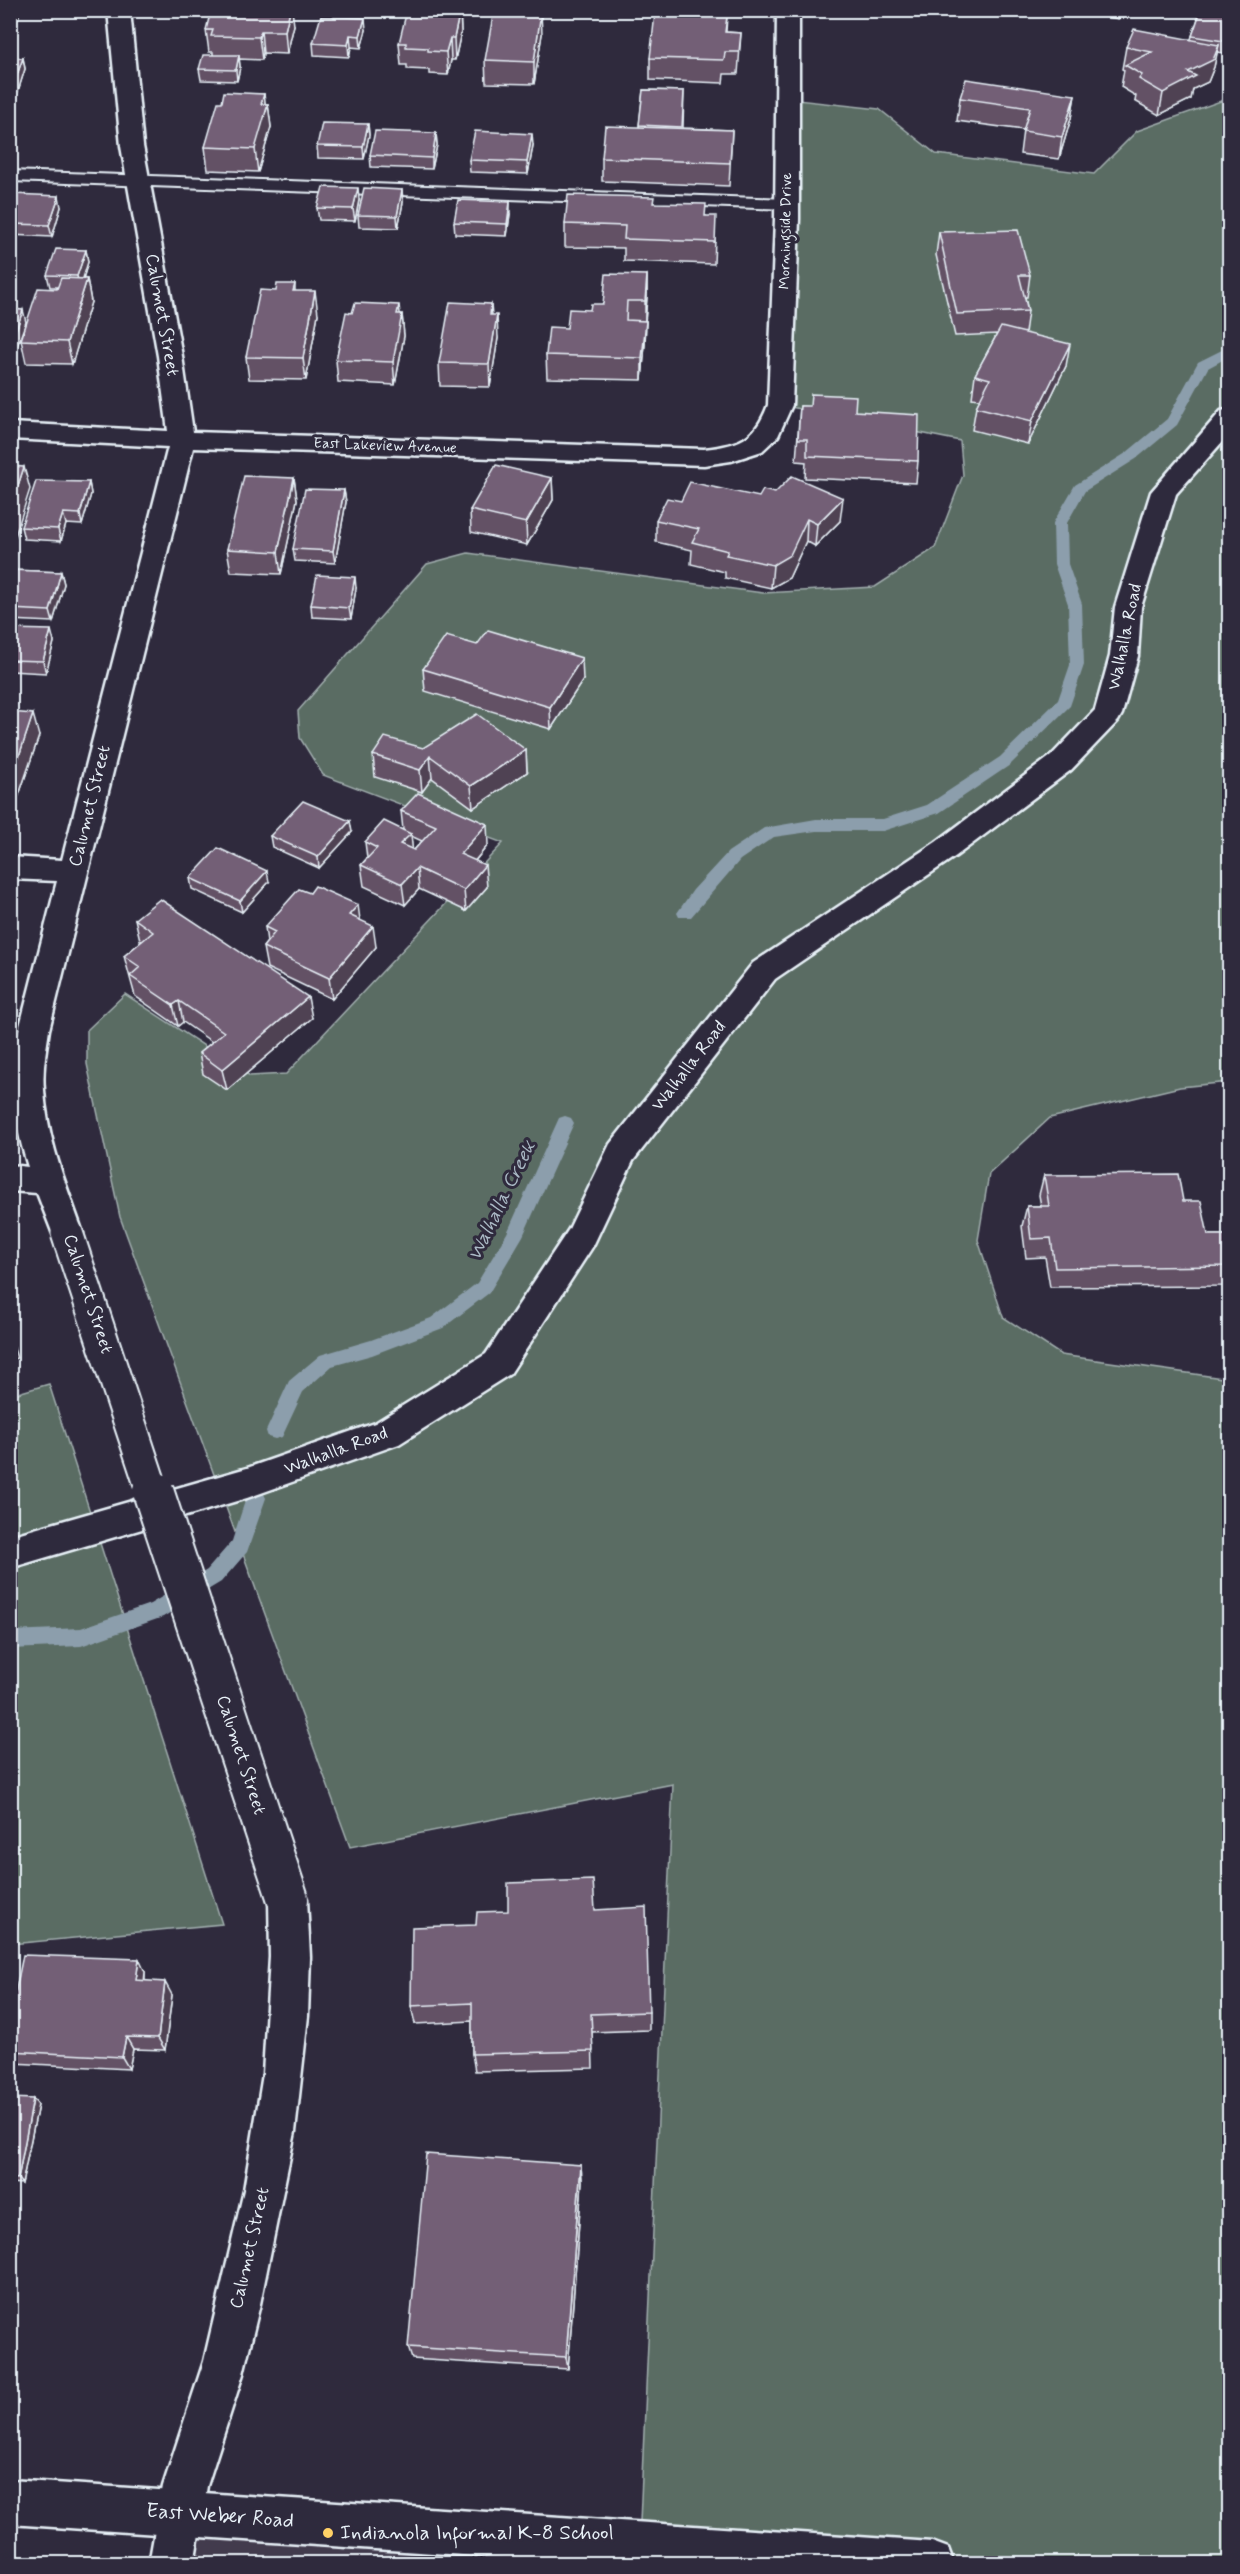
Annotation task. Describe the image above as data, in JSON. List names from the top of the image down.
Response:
{
  "streets": {
    "street": [
      "Morningside Drive",
      "Calumet Street",
      "East Lakeview Avenue",
      "Walhalla Road",
      "East Weber Road"
    ]
  },
  "crossings": [
    ["Morningside Drive", "East Lakeview Avenue"],
    ["Calumet Street", "East Lakeview Avenue"],
    ["Calumet Street", "East Weber Road"]
  ],
  "water": ["Walhalla Creek"],
  "places": ["Indianola Informal K-8 School"]
}
